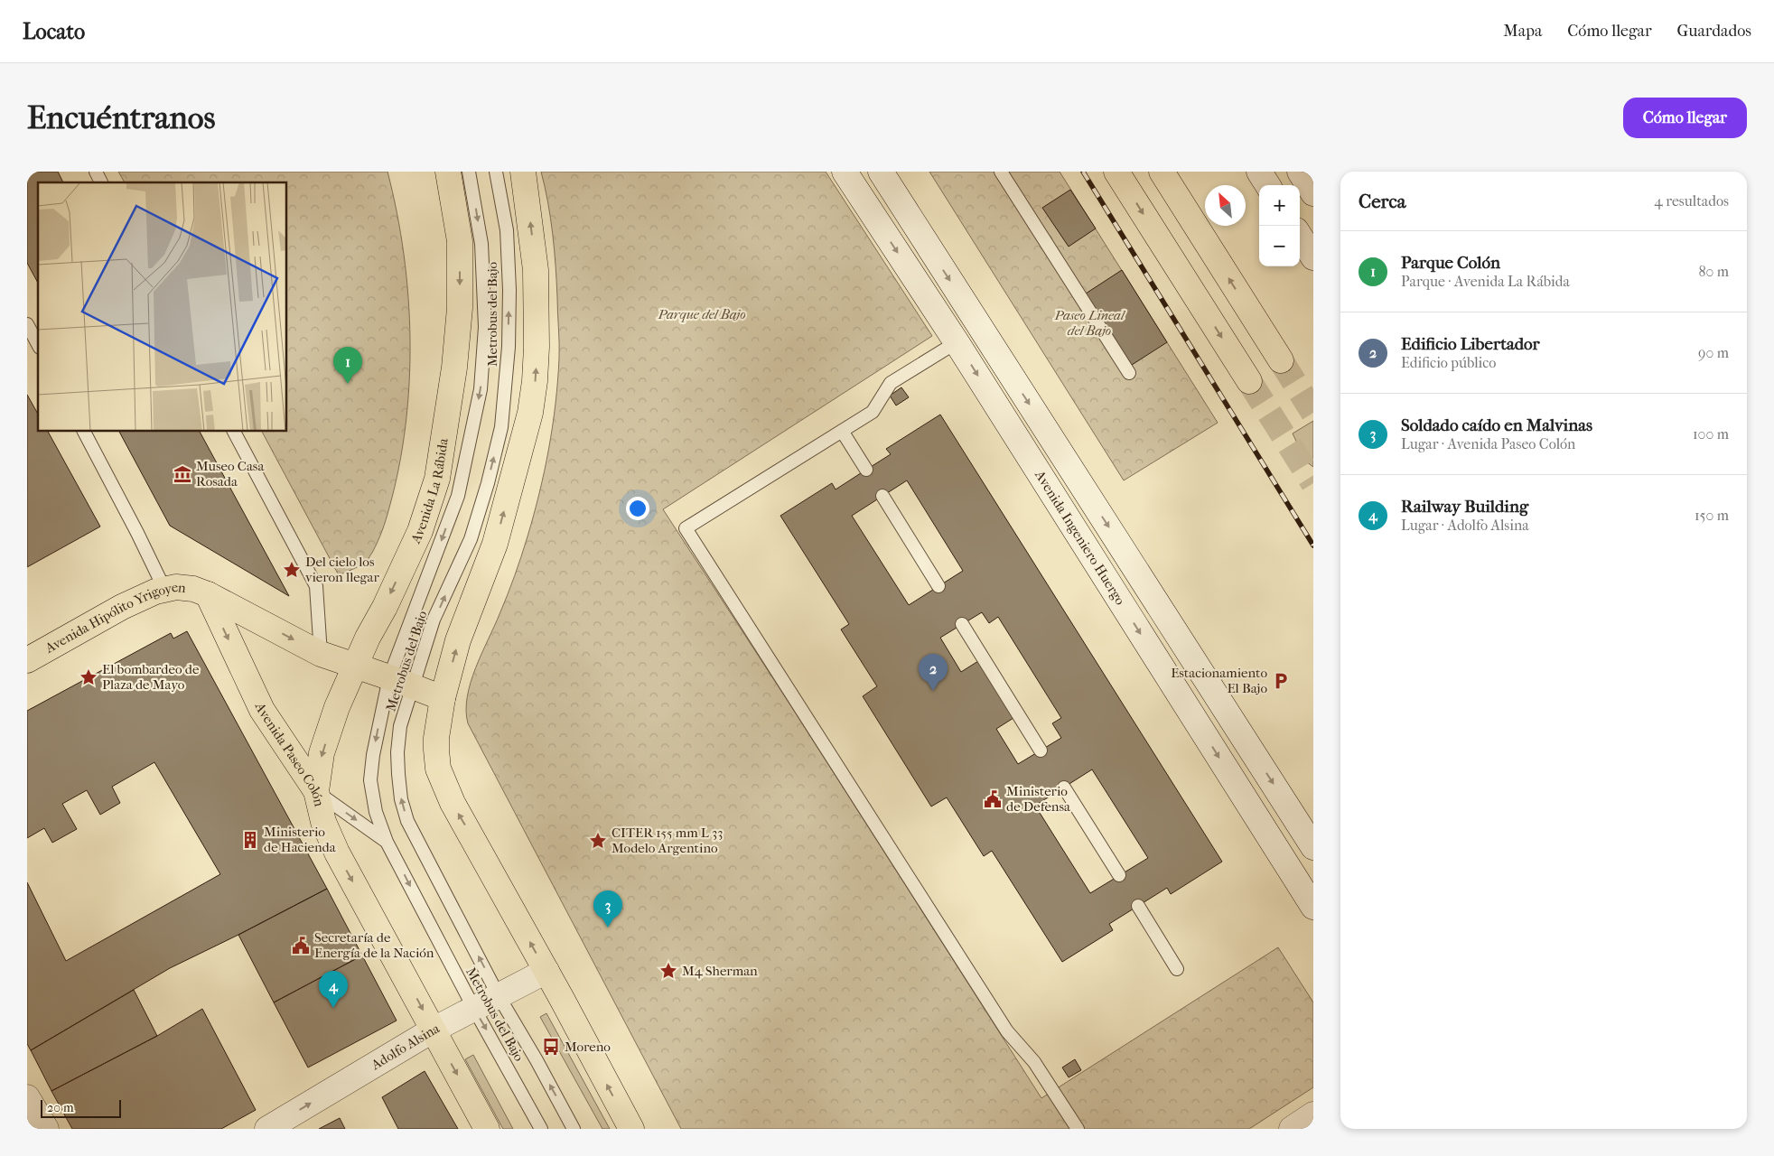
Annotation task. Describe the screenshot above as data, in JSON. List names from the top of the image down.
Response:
{
  "streets": {
    "main road": [
      "Avenida La Rábida",
      "Avenida Ingeniero Huergo",
      "Avenida Hipólito Yrigoyen",
      "Avenida Paseo Colón",
      "Adolfo Alsina"
    ],
    "lane": ["Metrobus del Bajo"]
  },
  "crossings": [
    ["Metrobus del Bajo", "Avenida La Rábida"],
    ["Metrobus del Bajo", "Avenida Hipólito Yrigoyen"],
    ["Metrobus del Bajo", "Avenida Paseo Colón"],
    ["Metrobus del Bajo", "Adolfo Alsina"],
    ["Avenida La Rábida", "Avenida Hipólito Yrigoyen"],
    ["Avenida La Rábida", "Avenida Paseo Colón"],
    ["Avenida Hipólito Yrigoyen", "Avenida Paseo Colón"],
    ["Avenida Paseo Colón", "Adolfo Alsina"]
  ],
  "one_way": ["Adolfo Alsina"],
  "parks": ["Parque del Bajo", "Paseo Lineal del Bajo"],
  "places": {
    "museum": ["Museo Casa Rosada"],
    "place": [
      "Del cielo los vieron llegar",
      "El bombardeo de Plaza de Mayo",
      "CITER 155 mm L 33 Modelo Argentino",
      "M4 Sherman"
    ],
    "parking": ["Estacionamiento El Bajo"],
    "public building": ["Ministerio de Defensa", "Secretaría de Energía de la Nación"],
    "building": ["Ministerio de Hacienda"],
    "bus stop": ["Moreno"]
  },
  "scale_bar": "20 m",
  "north": "top left",
  "page": {
    "header": "Locato",
    "nav": ["Mapa", "Cómo llegar", "Guardados"],
    "buttons": "Cómo llegar",
    "title": "Encuéntranos",
    "heading": ["Cerca", "4 resultados"],
    "map_buttons": ["+", "−"],
    "list": [
      {
        "mark": "1",
        "name": "Parque Colón",
        "note": "Parque · Avenida La Rábida",
        "value": "80 m"
      },
      {
        "mark": "2",
        "name": "Edificio Libertador",
        "note": "Edificio público",
        "value": "90 m"
      },
      {
        "mark": "3",
        "name": "Soldado caído en Malvinas",
        "note": "Lugar · Avenida Paseo Colón",
        "value": "100 m"
      },
      {
        "mark": "4",
        "name": "Railway Building",
        "note": "Lugar · Adolfo Alsina",
        "value": "150 m"
      }
    ],
    "pins": [
      "1",
      "2",
      "3",
      "4"
    ],
    "scale": "20 m"
  }
}
